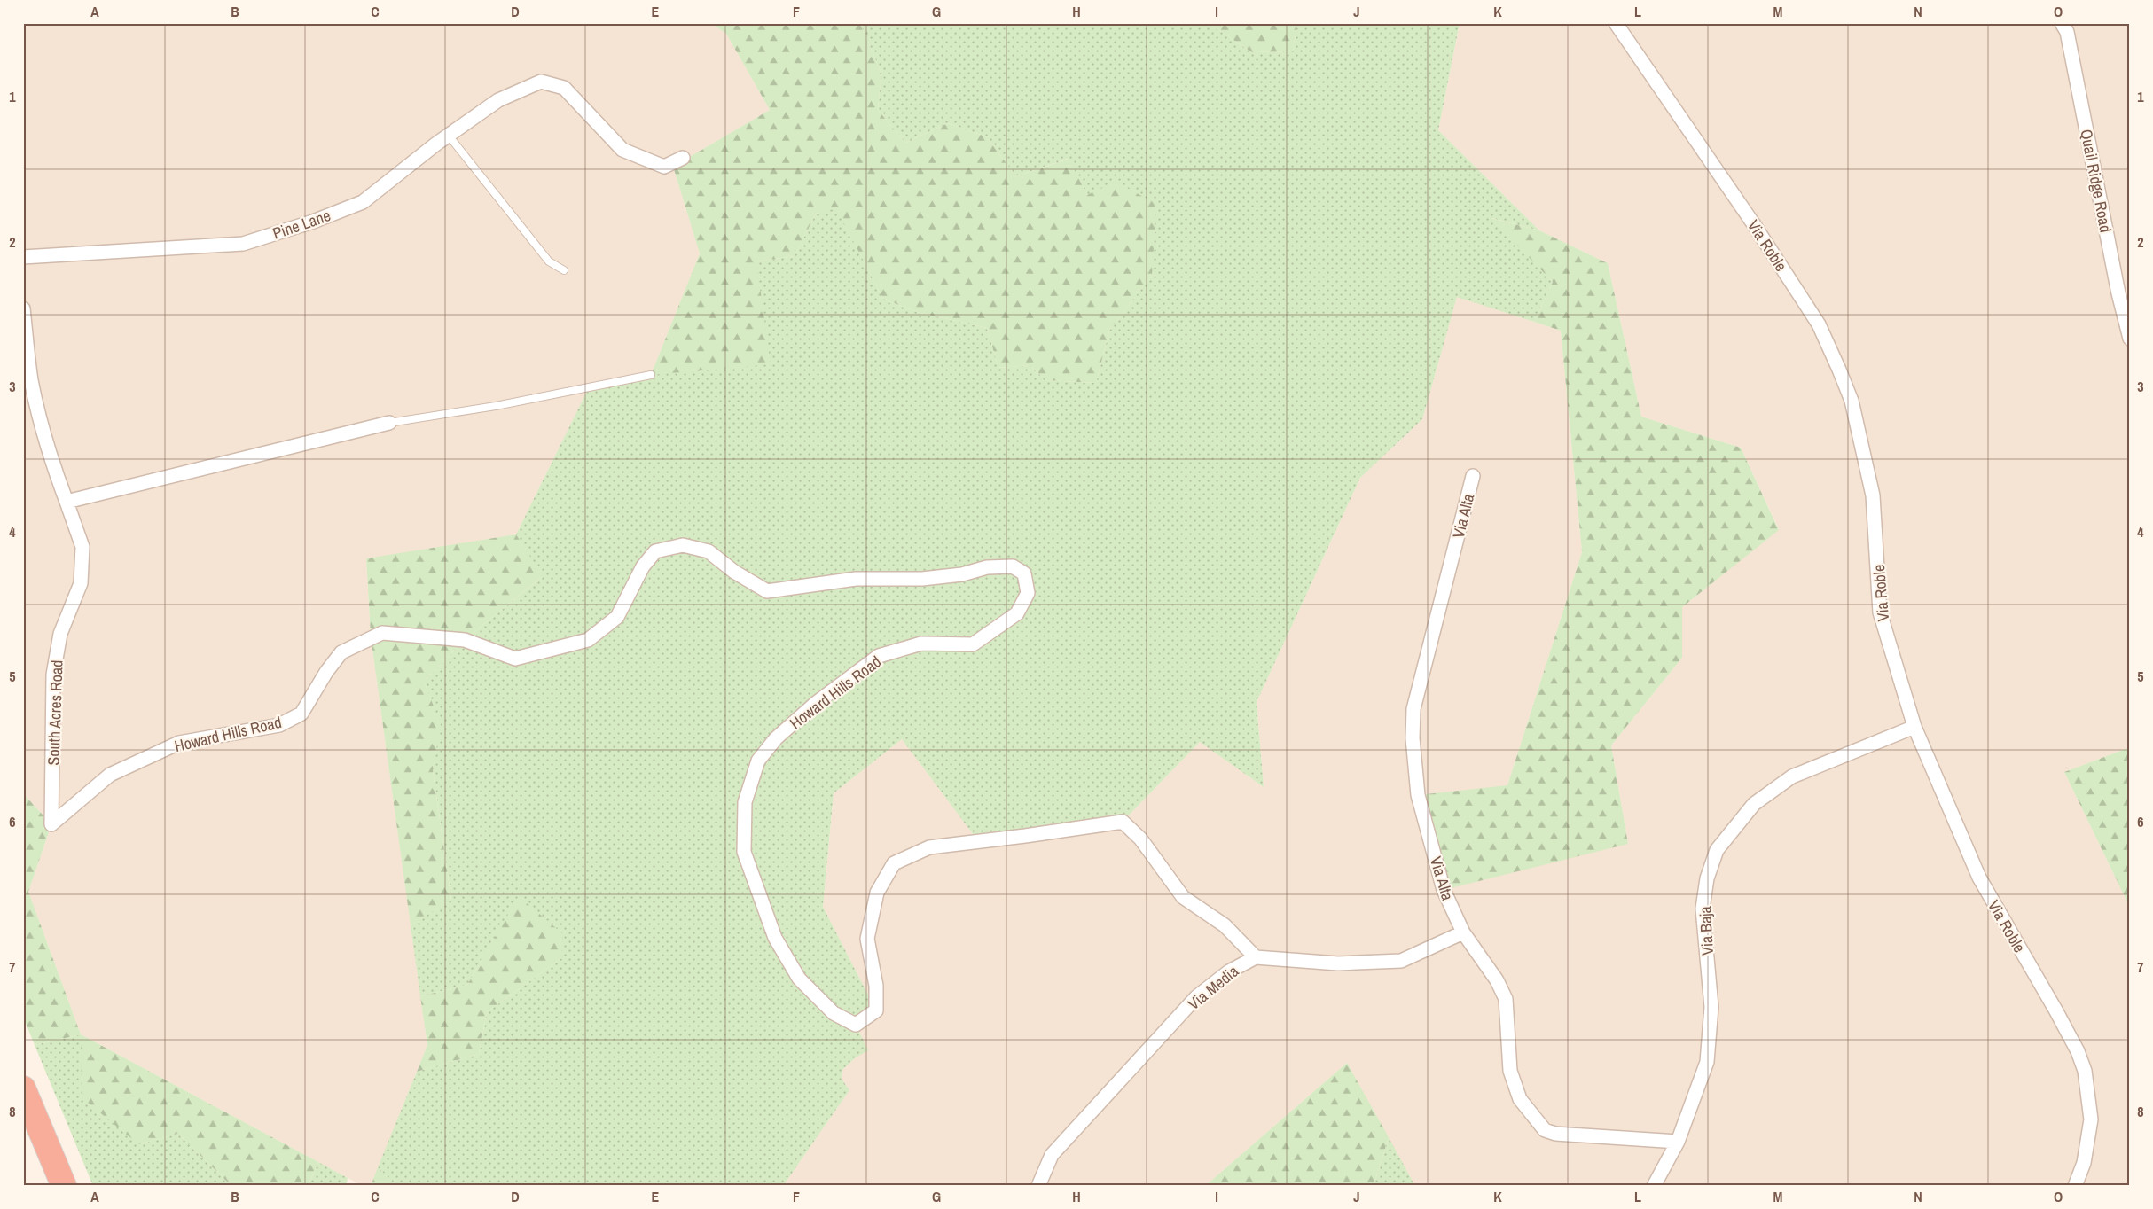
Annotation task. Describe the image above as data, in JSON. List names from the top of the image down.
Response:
{
  "streets": {
    "street": [
      "Quail Ridge Road",
      "Pine Lane",
      "Via Roble",
      "Via Alta",
      "Howard Hills Road",
      "South Acres Road",
      "Via Baja",
      "Via Media"
    ]
  },
  "crossings": [
    ["Via Roble", "Via Baja"],
    ["Via Alta", "Via Baja"],
    ["Via Alta", "Via Media"],
    ["Howard Hills Road", "South Acres Road"],
    ["Howard Hills Road", "Via Media"]
  ],
  "grid": {
    "columns": [
      "A",
      "B",
      "C",
      "D",
      "E",
      "F",
      "G",
      "H",
      "I",
      "J",
      "K",
      "L",
      "M",
      "N",
      "O"
    ],
    "rows": [
      "1",
      "2",
      "3",
      "4",
      "5",
      "6",
      "7",
      "8"
    ]
  }
}
